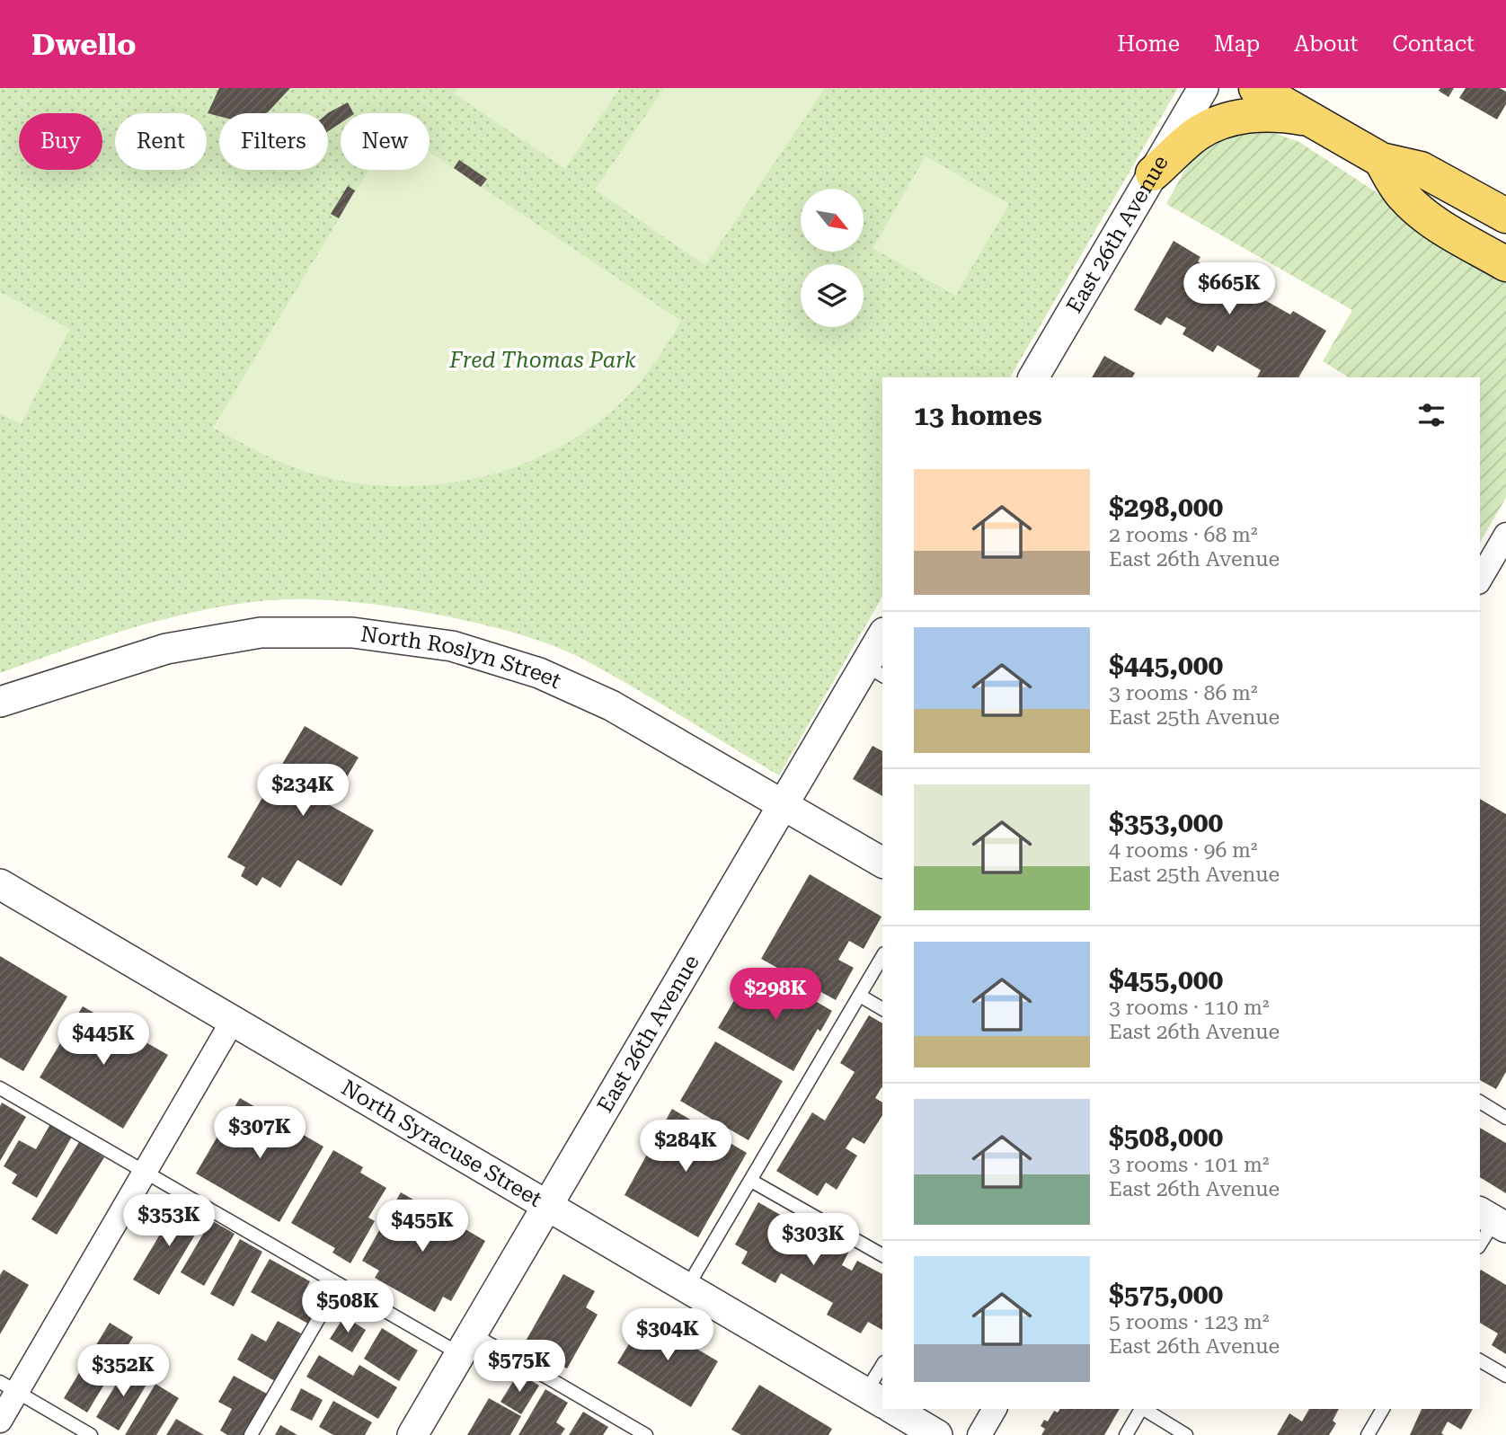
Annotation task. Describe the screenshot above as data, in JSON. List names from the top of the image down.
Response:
{
  "streets": {
    "street": ["East 26th Avenue", "North Roslyn Street", "North Syracuse Street"]
  },
  "crossings": [
    ["East 26th Avenue", "North Roslyn Street"],
    ["East 26th Avenue", "North Syracuse Street"]
  ],
  "parks": ["Fred Thomas Park"],
  "north": "bottom right",
  "page": {
    "header": "Dwello",
    "nav": [
      "Home",
      "Map",
      "About",
      "Contact"
    ],
    "chip": [
      "Buy",
      "Rent",
      "Filters",
      "New"
    ],
    "price": [
      "$665K",
      "$234K",
      "$298K",
      "$445K",
      "$307K",
      "$284K",
      "$353K",
      "$455K",
      "$303K",
      "$508K",
      "$304K",
      "$575K",
      "$352K"
    ],
    "heading": "13 homes",
    "list": [
      {
        "name": "$298,000",
        "note": "2 rooms · 68 m² · East 26th Avenue"
      },
      {
        "name": "$445,000",
        "note": "3 rooms · 86 m² · East 25th Avenue"
      },
      {
        "name": "$353,000",
        "note": "4 rooms · 96 m² · East 25th Avenue"
      },
      {
        "name": "$455,000",
        "note": "3 rooms · 110 m² · East 26th Avenue"
      },
      {
        "name": "$508,000",
        "note": "3 rooms · 101 m² · East 26th Avenue"
      },
      {
        "name": "$575,000",
        "note": "5 rooms · 123 m² · East 26th Avenue"
      }
    ]
  }
}
